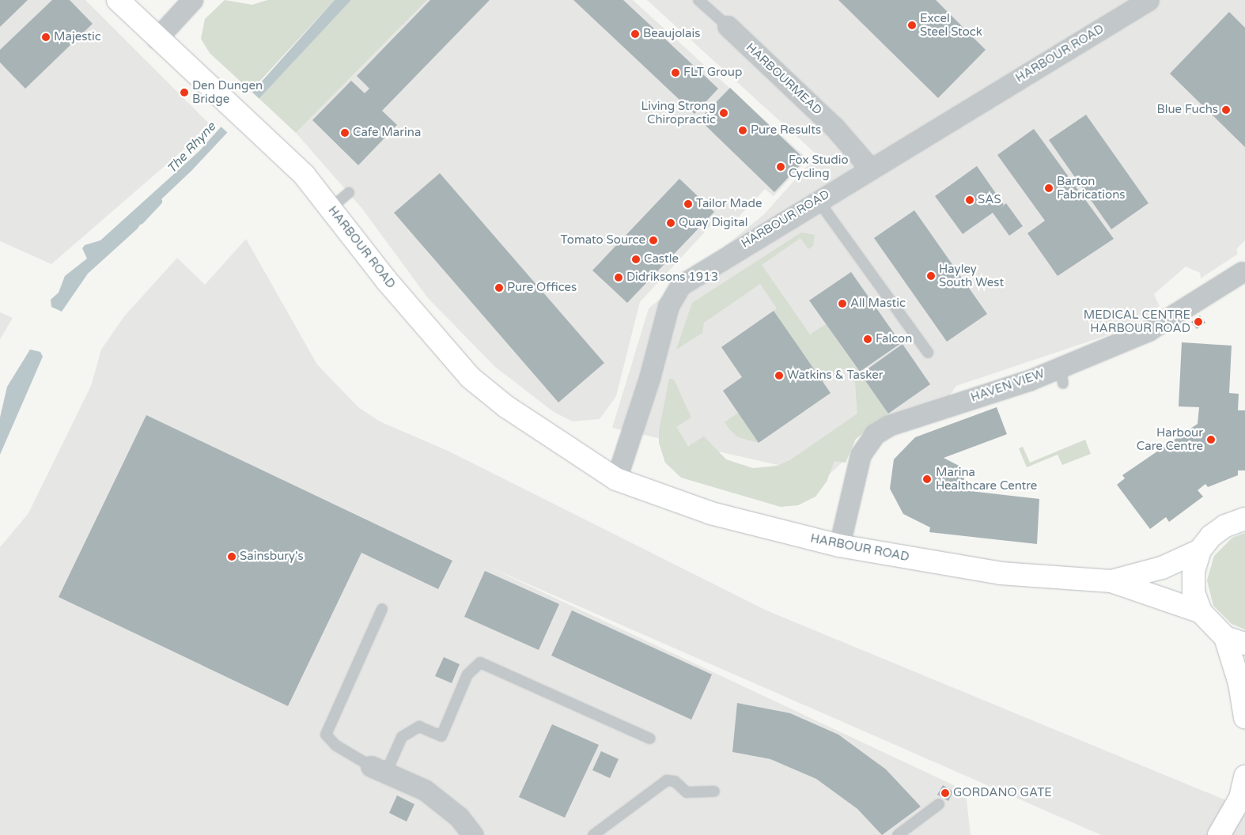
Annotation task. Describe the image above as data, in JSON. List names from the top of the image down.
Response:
{
  "streets": {
    "street": ["HARBOUR ROAD", "HARBOURMEAD", "HAVEN VIEW"]
  },
  "crossings": [
    ["HARBOUR ROAD", "HARBOURMEAD"],
    ["HARBOUR ROAD", "HAVEN VIEW"]
  ],
  "water": ["The Rhyne"],
  "places": [
    "Excel Steel Stock",
    "Beaujolais",
    "Majestic",
    "FLT Group",
    "Den Dungen Bridge",
    "Blue Fuchs",
    "Living Strong Chiropractic",
    "Pure Results",
    "Cafe Marina",
    "Fox Studio Cycling",
    "Barton Fabrications",
    "SAS",
    "Tailor Made",
    "Quay Digital",
    "Tomato Source",
    "Castle",
    "Hayley South West",
    "Didriksons 1913",
    "Pure Offices",
    "All Mastic",
    "MEDICAL CENTRE HARBOUR ROAD",
    "Falcon",
    "Watkins & Tasker",
    "Harbour Care Centre",
    "Marina Healthcare Centre",
    "Sainsbury's",
    "GORDANO GATE"
  ]
}
